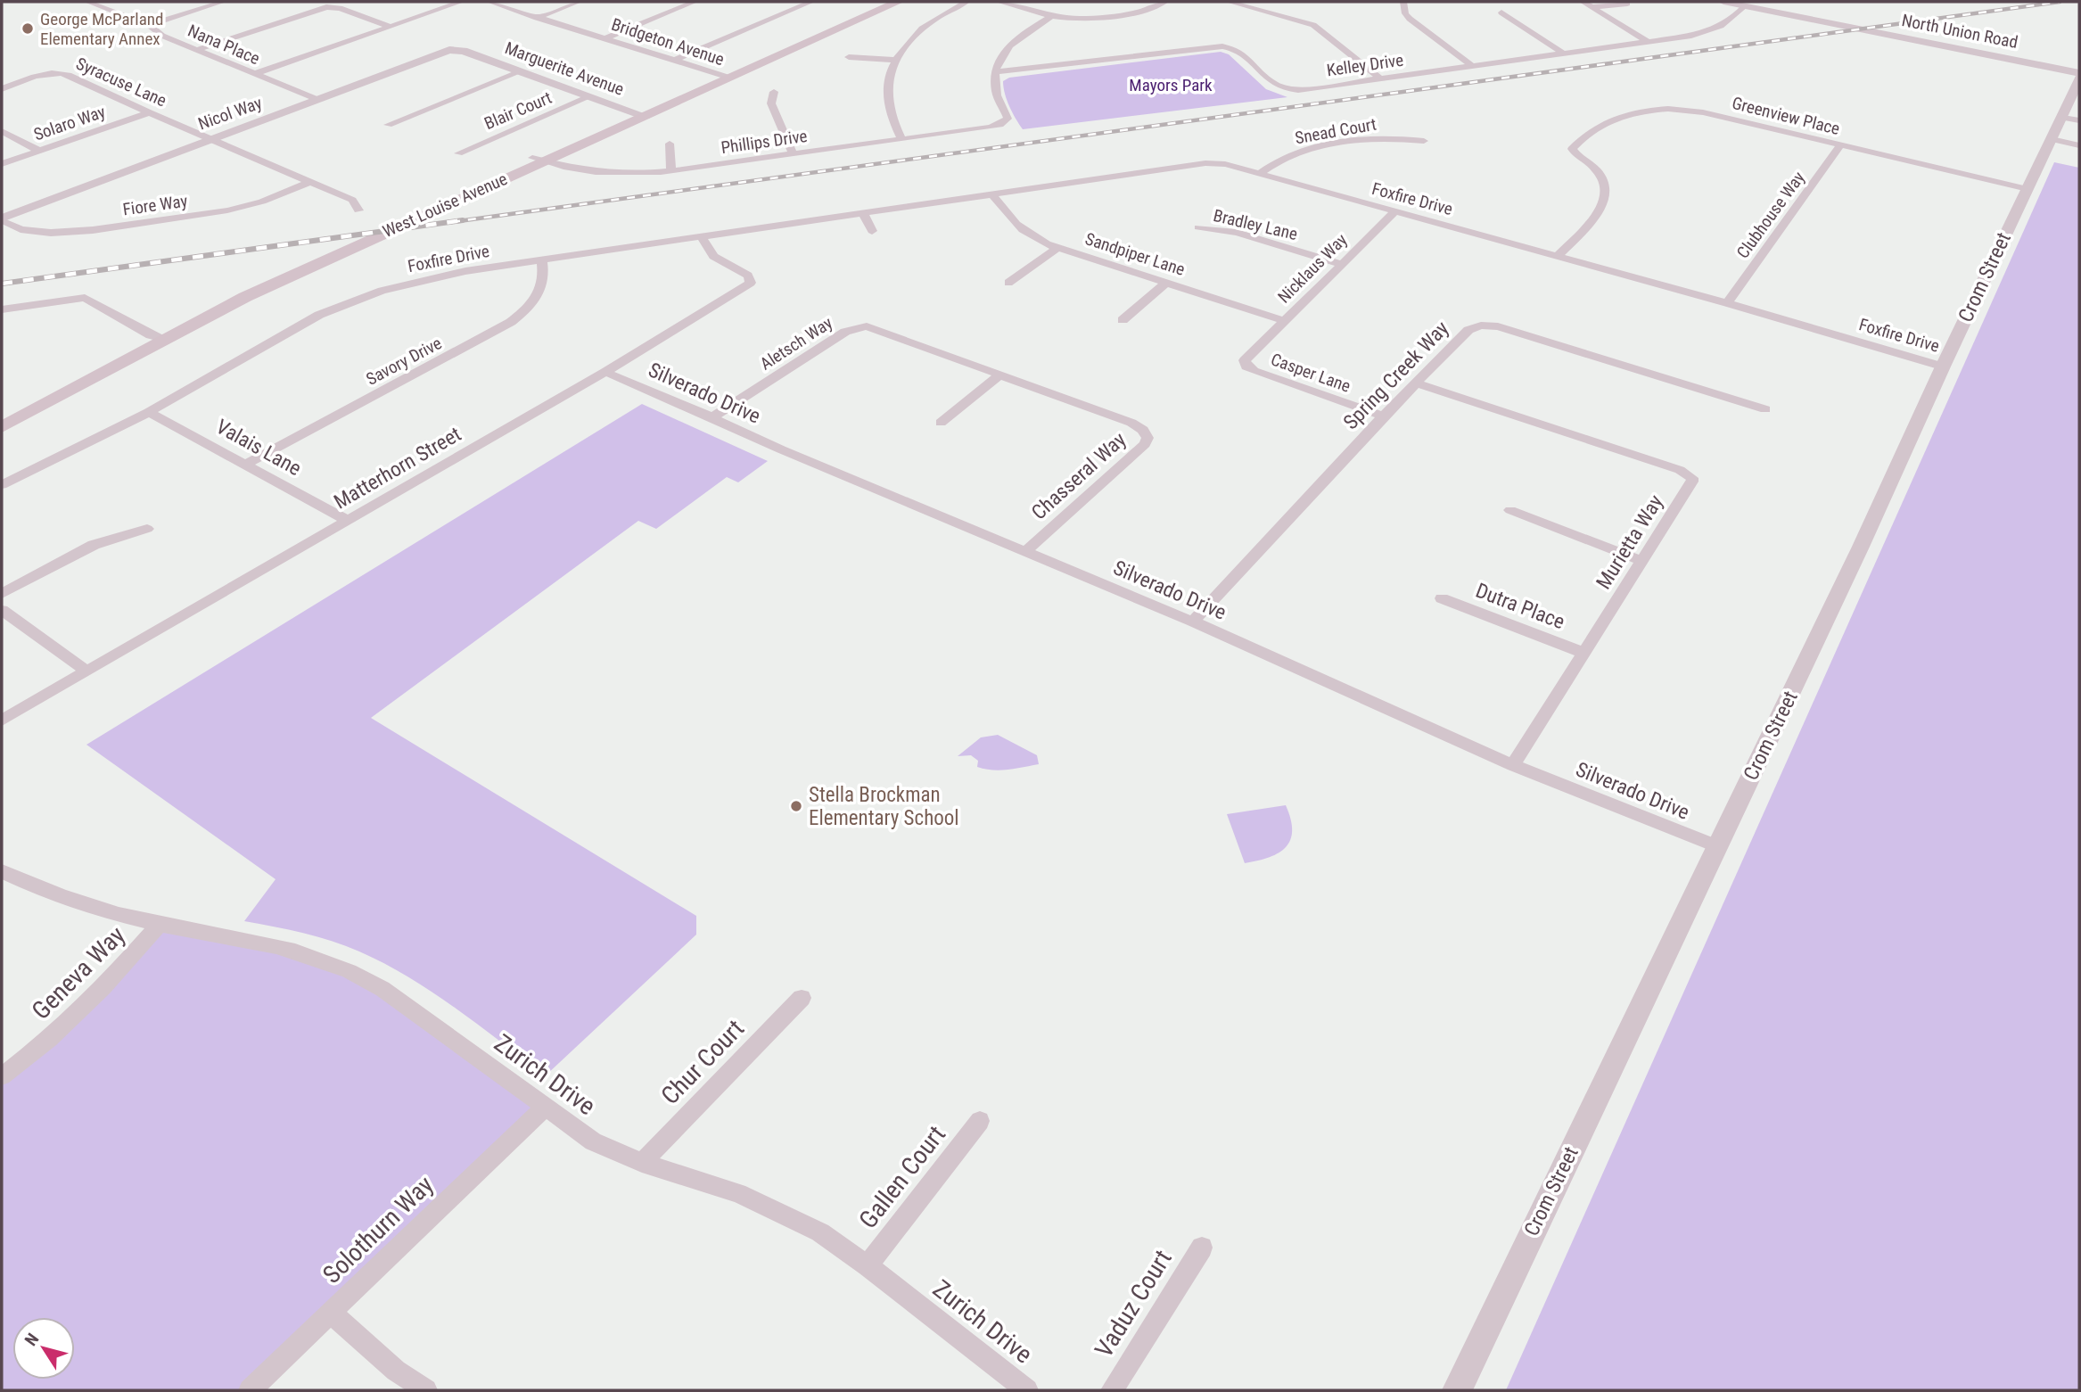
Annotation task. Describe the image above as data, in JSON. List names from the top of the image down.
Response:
{
  "streets": {
    "main road": ["West Louise Avenue"],
    "street": [
      "North Union Road",
      "Bridgeton Avenue",
      "Nana Place",
      "Kelley Drive",
      "Marguerite Avenue",
      "Syracuse Lane",
      "Blair Court",
      "Nicol Way",
      "Greenview Place",
      "Solaro Way",
      "Snead Court",
      "Phillips Drive",
      "Foxfire Drive",
      "Fiore Way",
      "Clubhouse Way",
      "Bradley Lane",
      "Sandpiper Lane",
      "Nicklaus Way",
      "Crom Street",
      "Aletsch Way",
      "Savory Drive",
      "Casper Lane",
      "Spring Creek Way",
      "Silverado Drive",
      "Valais Lane",
      "Matterhorn Street",
      "Chasseral Way",
      "Murietta Way",
      "Dutra Place",
      "Geneva Way",
      "Chur Court",
      "Zurich Drive",
      "Gallen Court",
      "Solothurn Way",
      "Vaduz Court"
    ]
  },
  "crossings": [
    ["North Union Road", "Kelley Drive"],
    ["Bridgeton Avenue", "West Louise Avenue"],
    ["Nana Place", "Nicol Way"],
    ["Kelley Drive", "Phillips Drive"],
    ["Marguerite Avenue", "Blair Court"],
    ["Marguerite Avenue", "Nicol Way"],
    ["Marguerite Avenue", "West Louise Avenue"],
    ["Syracuse Lane", "Nicol Way"],
    ["Syracuse Lane", "Solaro Way"],
    ["Syracuse Lane", "Fiore Way"],
    ["Nicol Way", "Fiore Way"],
    ["Greenview Place", "Foxfire Drive"],
    ["Greenview Place", "Clubhouse Way"],
    ["Greenview Place", "Crom Street"],
    ["Snead Court", "Foxfire Drive"],
    ["Phillips Drive", "West Louise Avenue"],
    ["Foxfire Drive", "Clubhouse Way"],
    ["Foxfire Drive", "Sandpiper Lane"],
    ["Foxfire Drive", "Nicklaus Way"],
    ["Foxfire Drive", "Crom Street"],
    ["Foxfire Drive", "Savory Drive"],
    ["Foxfire Drive", "Valais Lane"],
    ["Foxfire Drive", "Matterhorn Street"],
    ["Bradley Lane", "Nicklaus Way"],
    ["Sandpiper Lane", "Nicklaus Way"],
    ["Nicklaus Way", "Casper Lane"],
    ["Crom Street", "Silverado Drive"],
    ["Aletsch Way", "Silverado Drive"],
    ["Aletsch Way", "Chasseral Way"],
    ["Savory Drive", "Valais Lane"],
    ["Casper Lane", "Spring Creek Way"],
    ["Spring Creek Way", "Silverado Drive"],
    ["Spring Creek Way", "Murietta Way"],
    ["Silverado Drive", "Matterhorn Street"],
    ["Silverado Drive", "Chasseral Way"],
    ["Silverado Drive", "Murietta Way"],
    ["Valais Lane", "Matterhorn Street"],
    ["Murietta Way", "Dutra Place"],
    ["Geneva Way", "Zurich Drive"],
    ["Chur Court", "Zurich Drive"],
    ["Zurich Drive", "Gallen Court"],
    ["Zurich Drive", "Solothurn Way"]
  ],
  "parks": ["Mayors Park"],
  "places": ["George McParland Elementary Annex", "Stella Brockman Elementary School"],
  "north": "top left"
}
